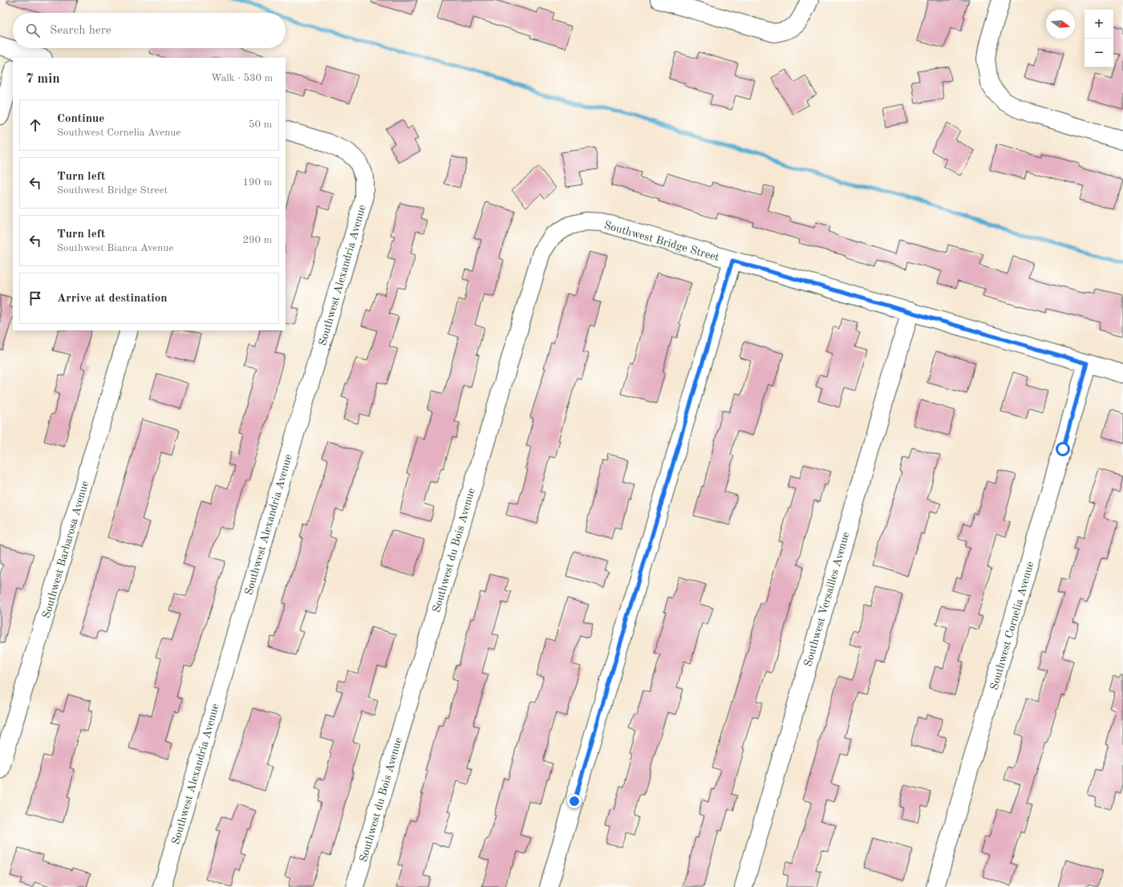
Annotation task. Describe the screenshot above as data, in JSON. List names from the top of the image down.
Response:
{
  "streets": {
    "street": [
      "Southwest Bridge Street",
      "Southwest Alexandria Avenue",
      "Southwest Barbarosa Avenue",
      "Southwest du Bois Avenue",
      "Southwest Versailles Avenue",
      "Southwest Cornelia Avenue"
    ]
  },
  "crossings": [
    ["Southwest Bridge Street", "Southwest du Bois Avenue"],
    ["Southwest Bridge Street", "Southwest Versailles Avenue"],
    ["Southwest Bridge Street", "Southwest Cornelia Avenue"]
  ],
  "north": "right",
  "page": {
    "map_buttons": ["+", "−"],
    "search": "Search here",
    "heading": ["7 min", "Walk · 530 m"],
    "list": [
      ["Continue", "Southwest Cornelia Avenue", "50 m"],
      ["Turn left", "Southwest Bridge Street", "190 m"],
      ["Turn left", "Southwest Bianca Avenue", "290 m"],
      "Arrive at destination"
    ]
  }
}
